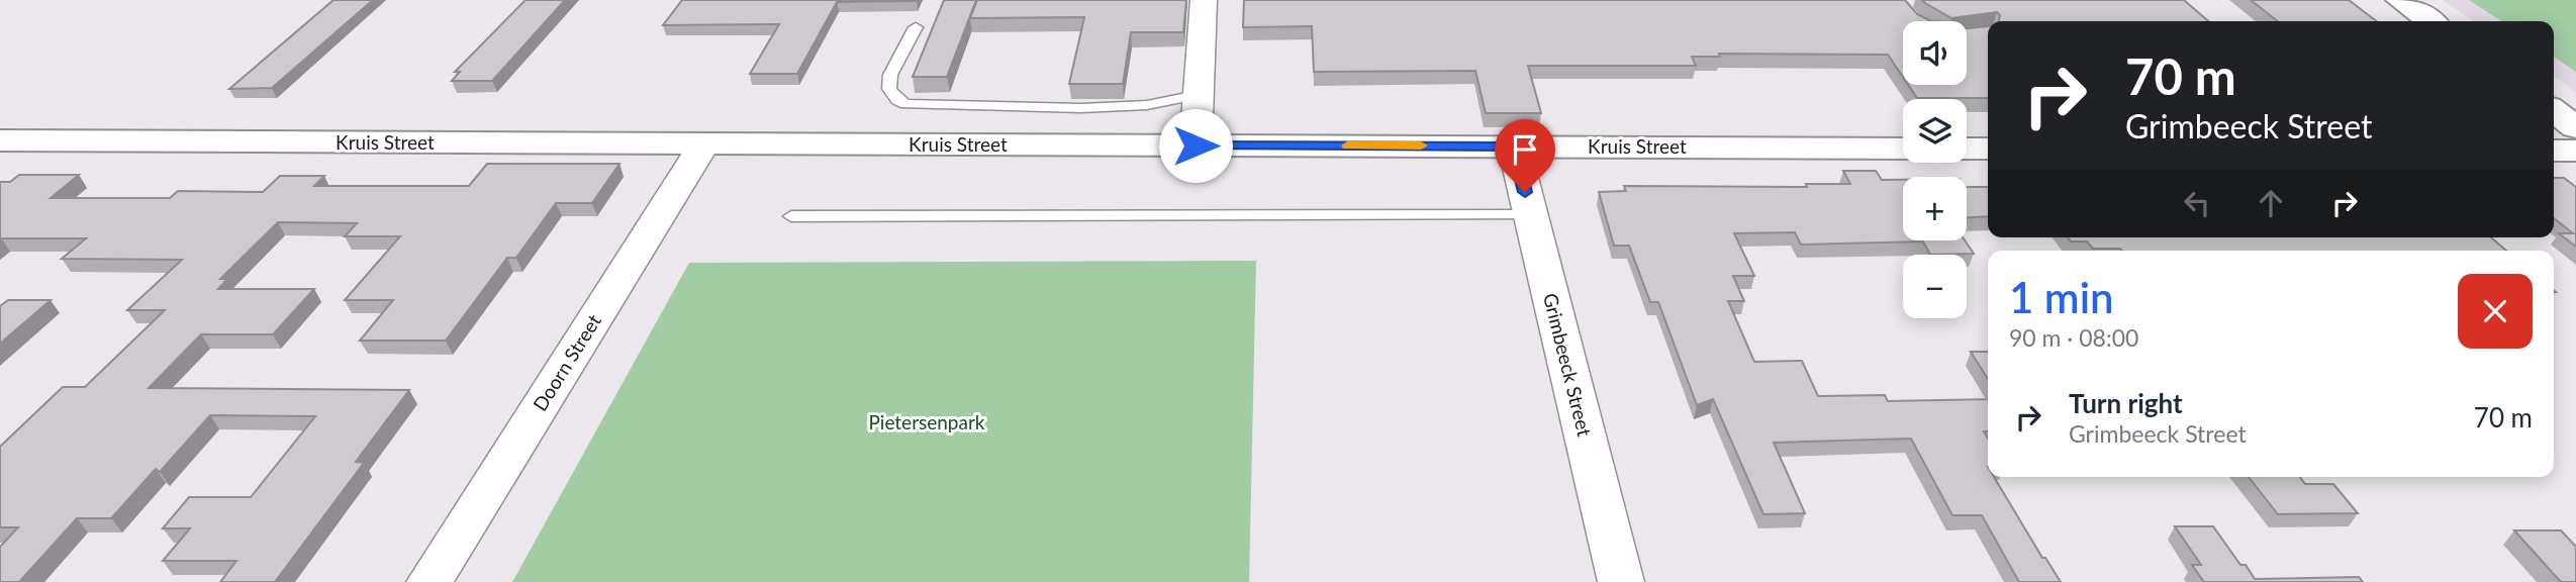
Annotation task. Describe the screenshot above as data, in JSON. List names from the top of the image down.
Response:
{
  "streets": {
    "street": ["Kruis Street", "Doorn Street", "Grimbeeck Street"]
  },
  "crossings": [
    ["Kruis Street", "Doorn Street"],
    ["Kruis Street", "Grimbeeck Street"]
  ],
  "parks": ["Pietersenpark"],
  "page": {
    "map_buttons": ["+", "−"],
    "turn": ["70 m", "Grimbeeck Street"],
    "heading": ["1 min", "90 m · 08:00"],
    "list": [
      {
        "name": "Turn right",
        "note": "Grimbeeck Street",
        "value": "70 m"
      }
    ]
  }
}
